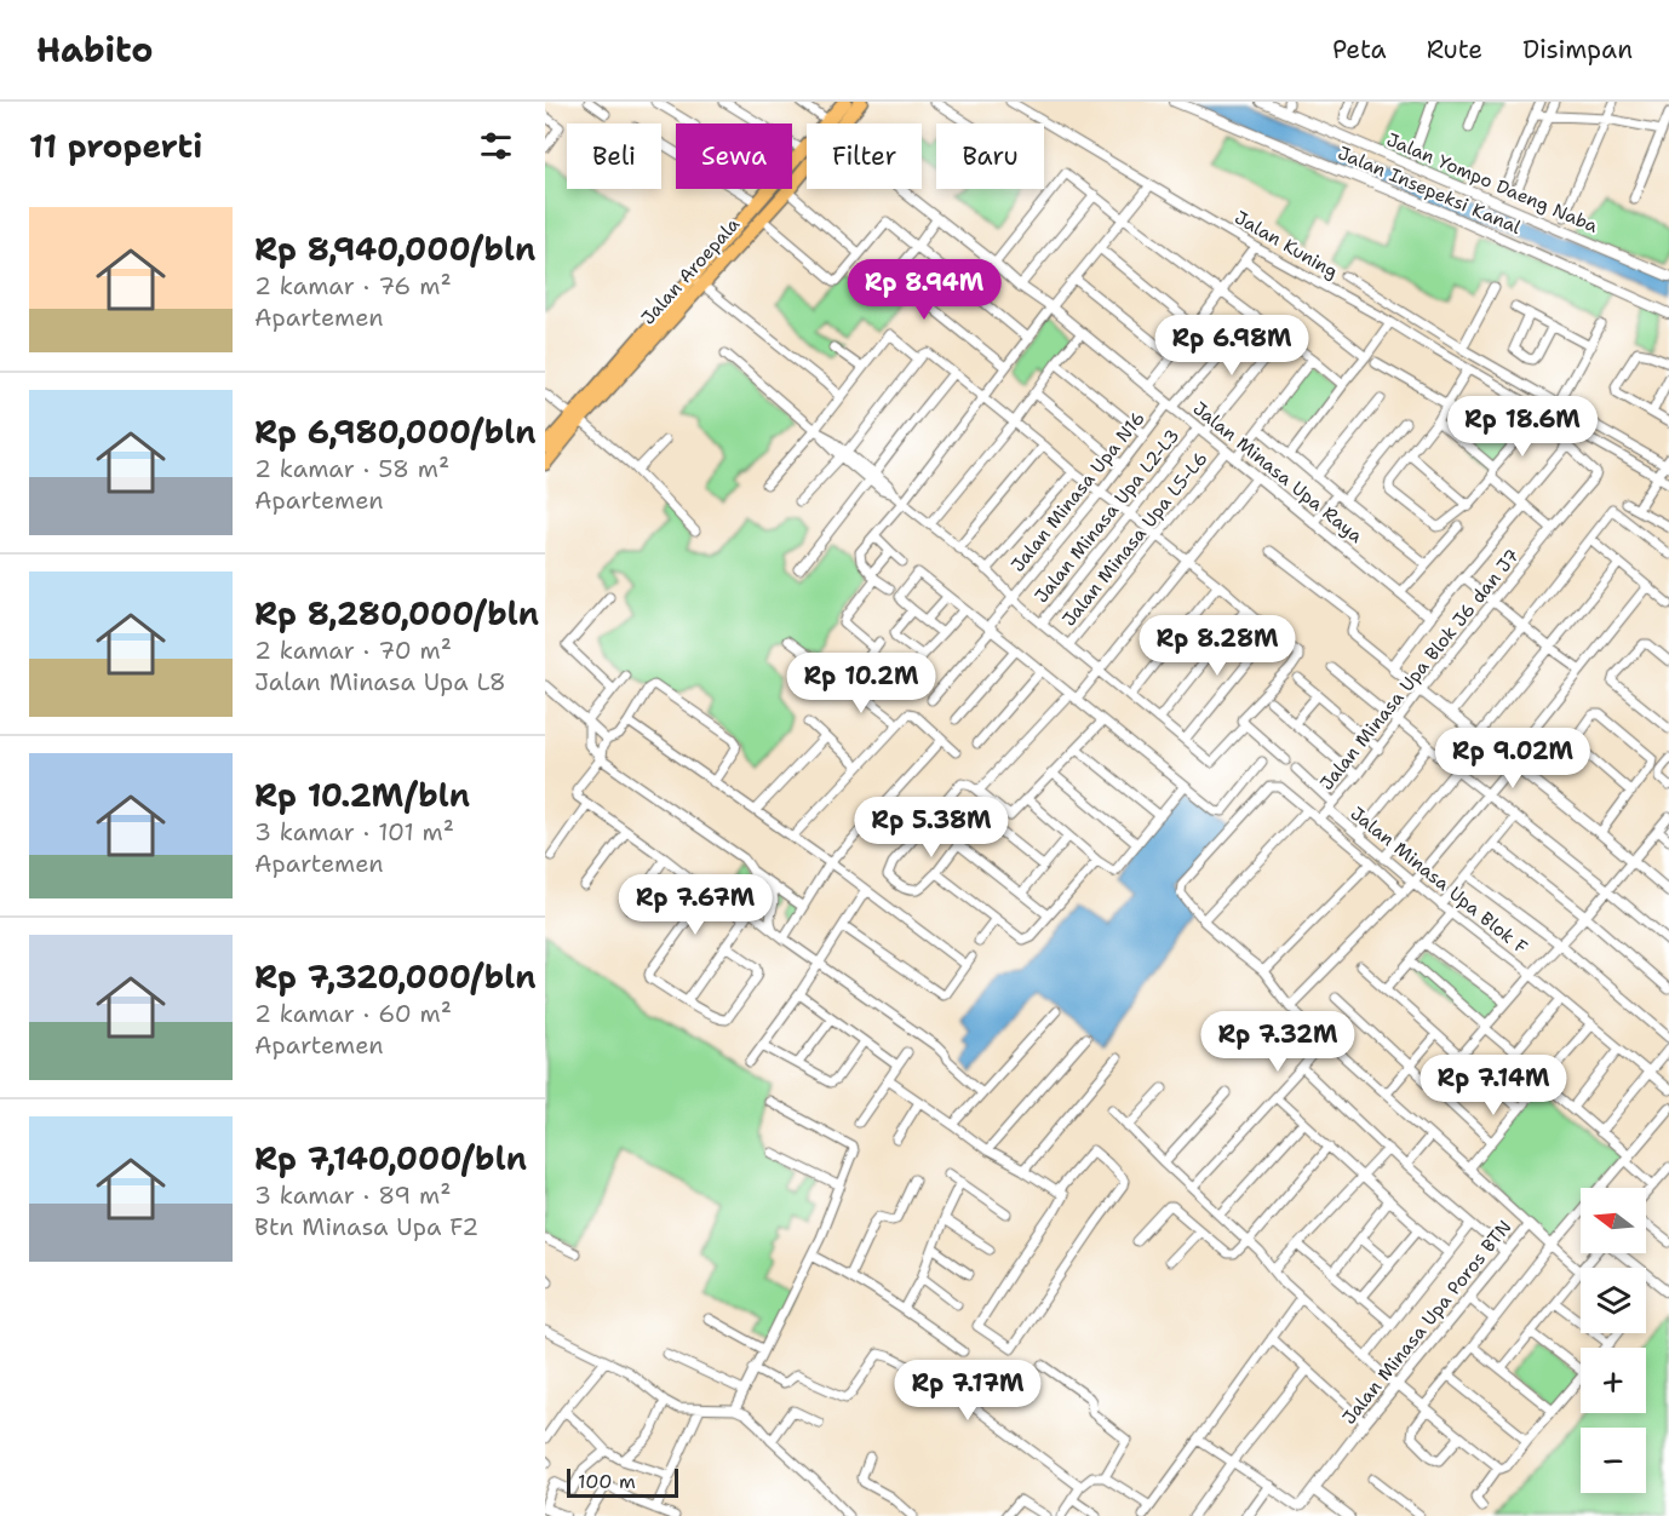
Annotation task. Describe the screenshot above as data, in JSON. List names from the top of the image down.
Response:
{
  "streets": {
    "main road": ["Jalan Aroepala"],
    "street": [
      "Jalan Yompo Daeng Naba",
      "Jalan Insepeksi Kanal",
      "Jalan Kuning",
      "Jalan Minasa Upa Raya",
      "Jalan Minasa Upa N16",
      "Jalan Minasa Upa L2-L3",
      "Jalan Minasa Upa L5-L6",
      "Jalan Minasa Upa Blok J6 dan J7",
      "Jalan Minasa Upa Blok F",
      "Jalan Minasa Upa Poros BTN"
    ]
  },
  "crossings": [
    ["Jalan Minasa Upa Raya", "Jalan Minasa Upa N16"],
    ["Jalan Minasa Upa Raya", "Jalan Minasa Upa L2-L3"],
    ["Jalan Minasa Upa Raya", "Jalan Minasa Upa L5-L6"],
    ["Jalan Minasa Upa Blok J6 dan J7", "Jalan Minasa Upa Blok F"]
  ],
  "scale_bar": "100 m",
  "north": "left",
  "page": {
    "header": "Habito",
    "nav": ["Peta", "Rute", "Disimpan"],
    "heading": "11 properti",
    "chip": [
      "Beli",
      "Sewa",
      "Filter",
      "Baru"
    ],
    "list": [
      {
        "name": "Rp 8,940,000/bln",
        "note": "2 kamar · 76 m² · Apartemen"
      },
      {
        "name": "Rp 6,980,000/bln",
        "note": "2 kamar · 58 m² · Apartemen"
      },
      {
        "name": "Rp 8,280,000/bln",
        "note": "2 kamar · 70 m² · Jalan Minasa Upa L8"
      },
      {
        "name": "Rp 10.2M/bln",
        "note": "3 kamar · 101 m² · Apartemen"
      },
      {
        "name": "Rp 7,320,000/bln",
        "note": "2 kamar · 60 m² · Apartemen"
      },
      {
        "name": "Rp 7,140,000/bln",
        "note": "3 kamar · 89 m² · Btn Minasa Upa F2"
      }
    ],
    "price": [
      "Rp 8.94M",
      "Rp 6.98M",
      "Rp 18.6M",
      "Rp 8.28M",
      "Rp 10.2M",
      "Rp 9.02M",
      "Rp 5.38M",
      "Rp 7.67M",
      "Rp 7.32M",
      "Rp 7.14M",
      "Rp 7.17M"
    ],
    "map_buttons": ["+", "−"],
    "scale": "100 m"
  }
}
